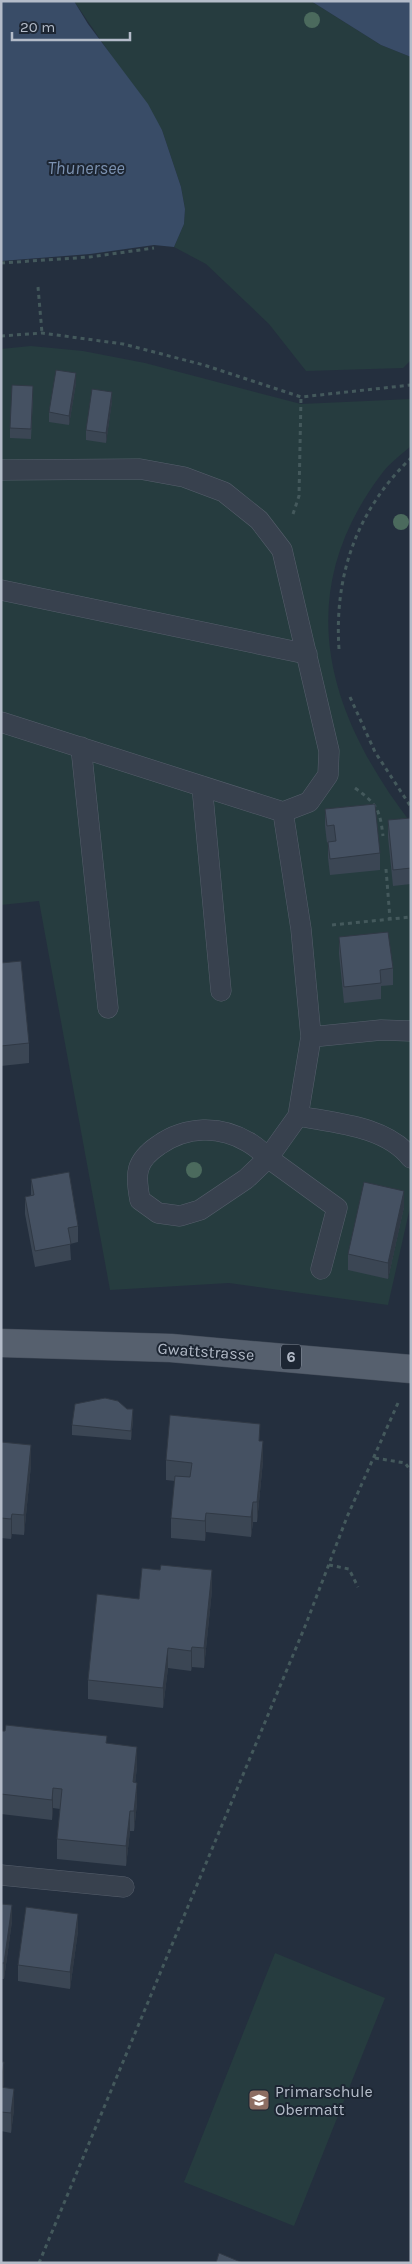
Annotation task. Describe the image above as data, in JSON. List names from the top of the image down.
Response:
{
  "streets": {
    "main road": ["Gwattstrasse", "6"]
  },
  "water": ["Thunersee"],
  "places": {
    "school or university": ["Primarschule Obermatt"]
  },
  "scale_bar": "20 m"
}
